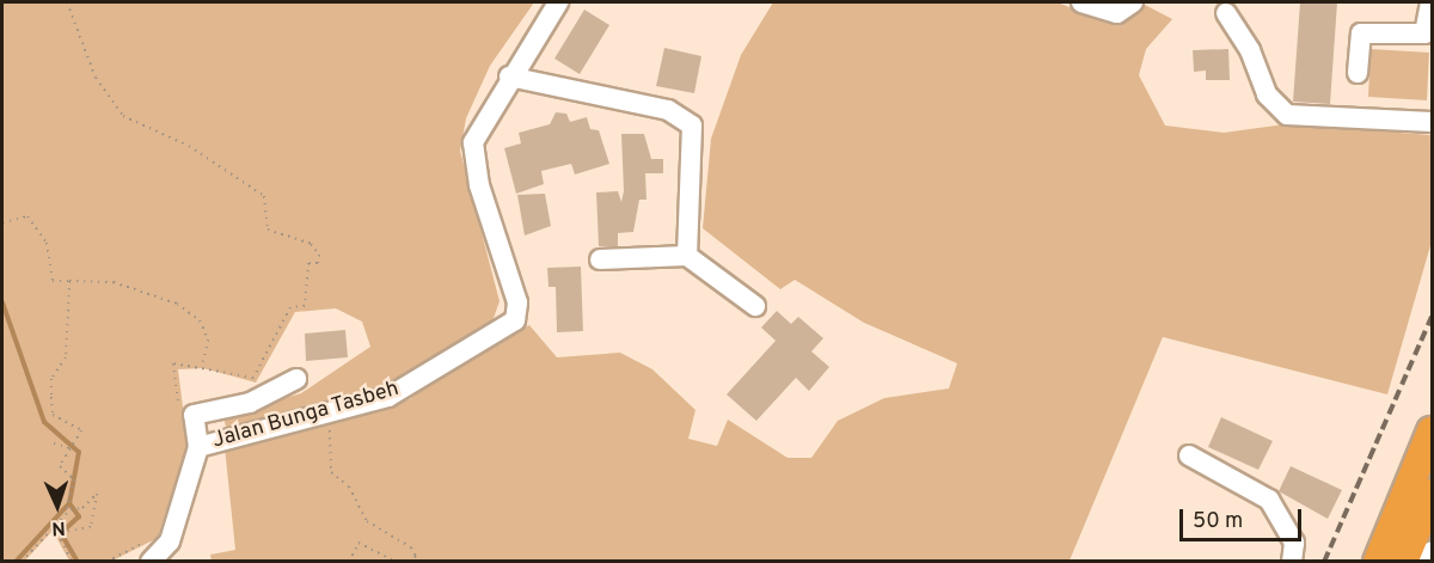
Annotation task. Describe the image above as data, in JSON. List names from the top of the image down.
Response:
{
  "streets": {
    "street": ["Jalan Bunga Tasbeh"]
  },
  "scale_bar": "50 m",
  "north": "bottom"
}
